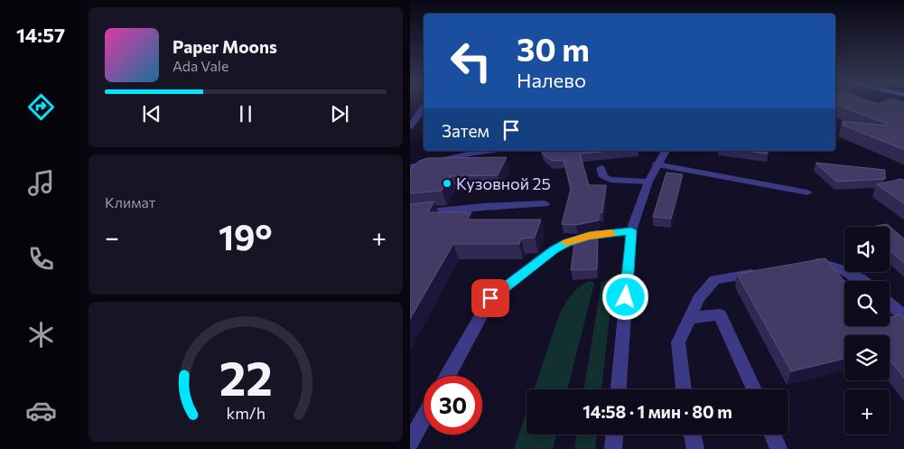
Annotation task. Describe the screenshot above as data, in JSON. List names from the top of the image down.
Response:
{
  "places": ["Кузовной 25"],
  "page": {
    "tabs": "14:57",
    "turn": ["30 m", "Налево"],
    "song": ["Paper Moons", "Ada Vale"],
    "then": "Затем",
    "tile": "Климат",
    "heat": ["−", "19°", "+"],
    "map_buttons": "+",
    "limit": "30",
    "trip": "14:58 · 1 мин · 80 m",
    "gauge": ["22", "km/h"]
  }
}
